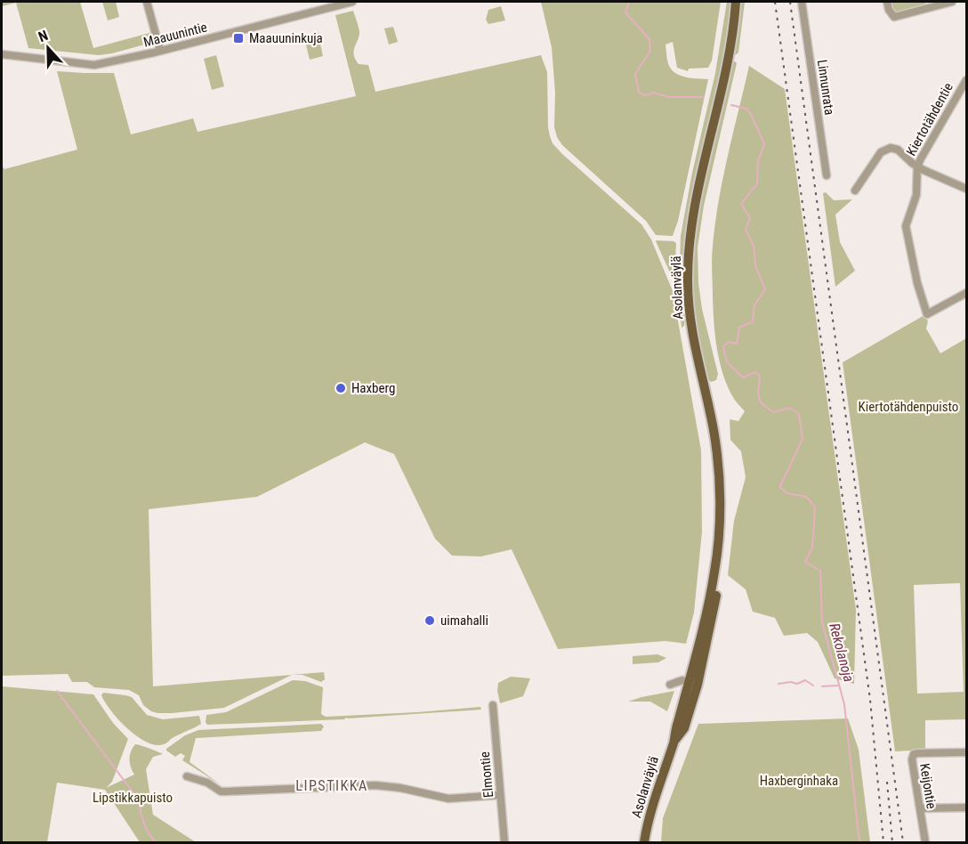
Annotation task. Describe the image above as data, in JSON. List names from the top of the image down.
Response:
{
  "streets": {
    "main road": ["Asolanväylä"],
    "street": [
      "Maauunintie",
      "Linnunrata",
      "Kiertotähdentie",
      "Elmontie",
      "Keijontie"
    ]
  },
  "districts": ["LIPSTIKKA"],
  "water": ["Rekolanoja"],
  "parks": ["Kiertotähdenpuisto", "Haxberginhaka", "Lipstikkapuisto"],
  "places": {
    "transit": ["Maauuninkuja"],
    "other": ["Haxberg", "uimahalli"]
  },
  "north": "top"
}
